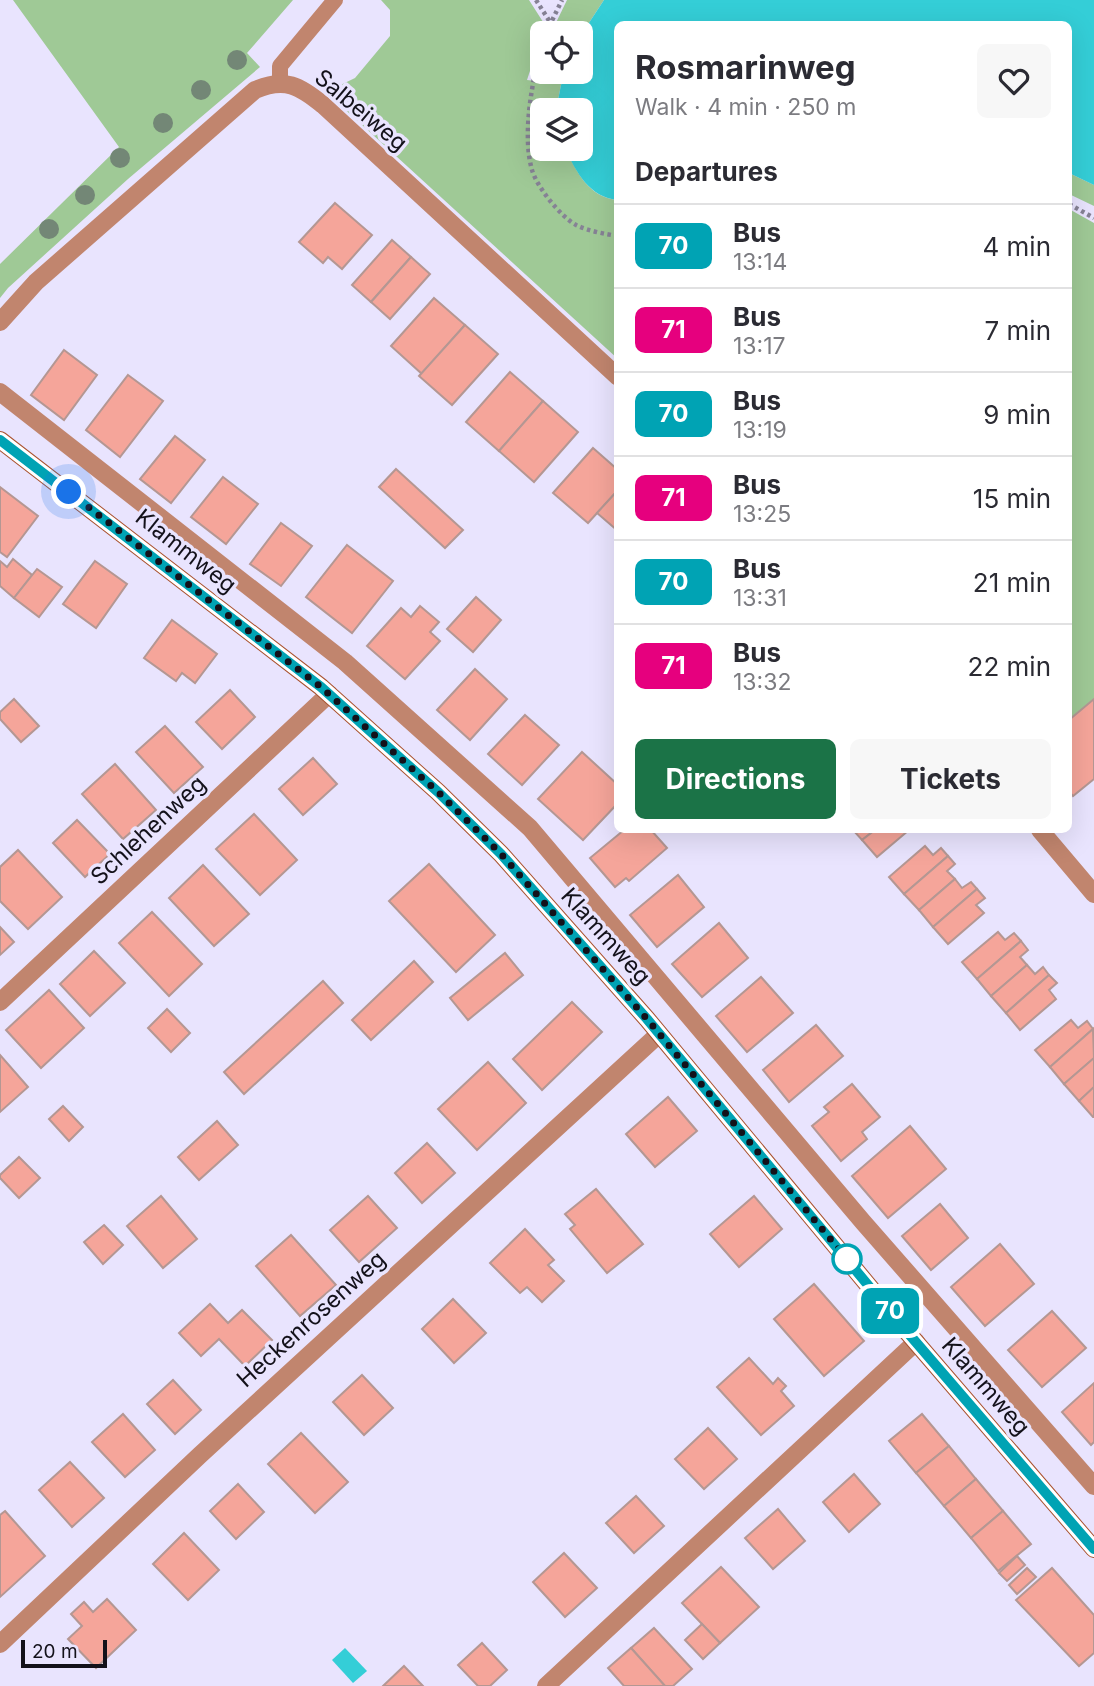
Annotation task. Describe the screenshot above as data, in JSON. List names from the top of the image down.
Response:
{
  "streets": {
    "main road": ["Klammweg"],
    "street": ["Salbeiweg", "Schlehenweg", "Heckenrosenweg"]
  },
  "crossings": [
    ["Klammweg", "Schlehenweg"],
    ["Klammweg", "Heckenrosenweg"]
  ],
  "lines": ["bus line 70"],
  "scale_bar": "20 m",
  "page": {
    "on_map": "70",
    "heading": [
      ["Rosmarinweg", "Walk · 4 min · 250 m"],
      "Departures"
    ],
    "list": [
      {
        "mark": "70",
        "name": "Bus",
        "note": "13:14",
        "value": "4 min"
      },
      {
        "mark": "71",
        "name": "Bus",
        "note": "13:17",
        "value": "7 min"
      },
      {
        "mark": "70",
        "name": "Bus",
        "note": "13:19",
        "value": "9 min"
      },
      {
        "mark": "71",
        "name": "Bus",
        "note": "13:25",
        "value": "15 min"
      },
      {
        "mark": "70",
        "name": "Bus",
        "note": "13:31",
        "value": "21 min"
      },
      {
        "mark": "71",
        "name": "Bus",
        "note": "13:32",
        "value": "22 min"
      }
    ],
    "buttons": ["Directions", "Tickets"],
    "scale": "20 m"
  }
}
